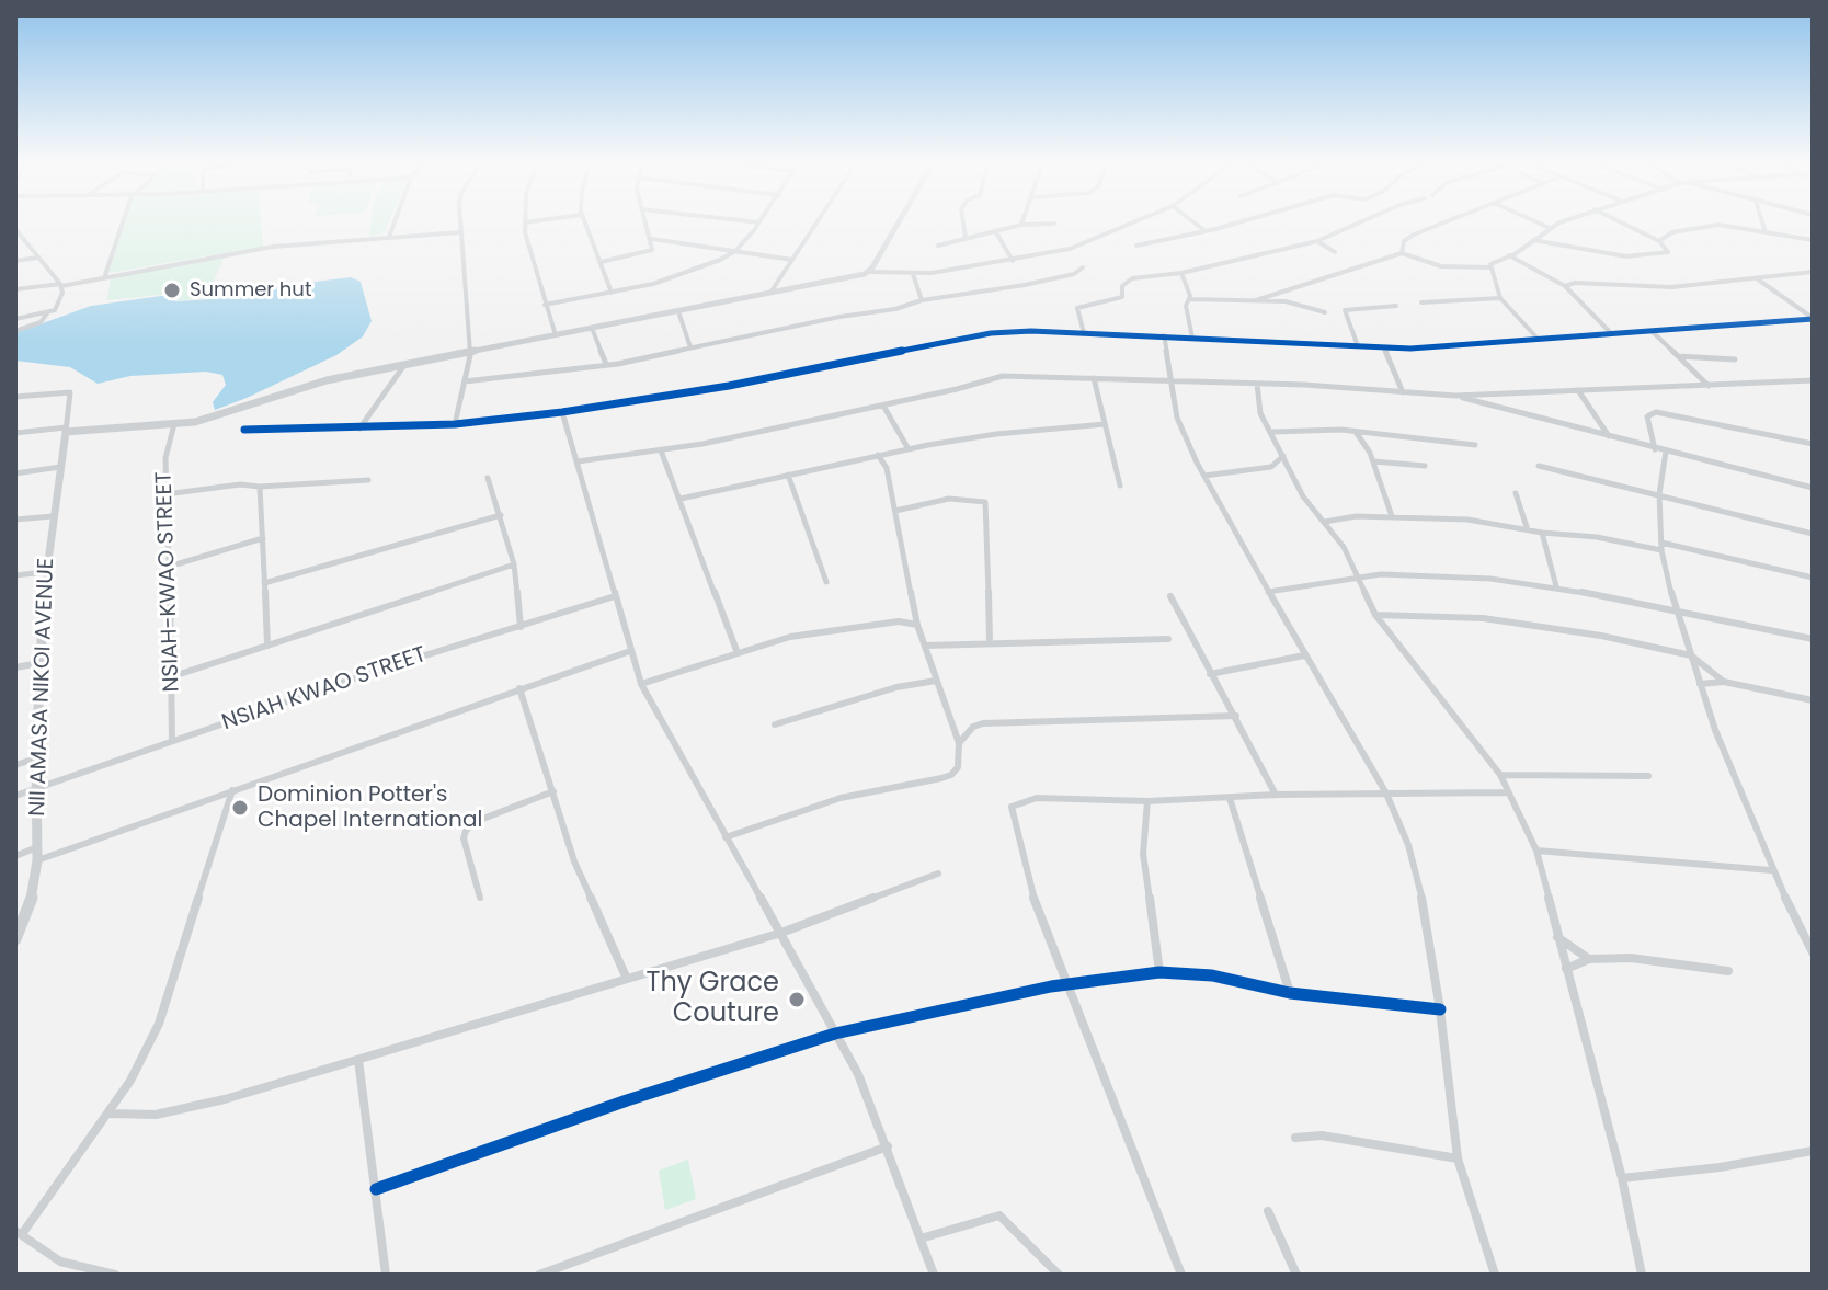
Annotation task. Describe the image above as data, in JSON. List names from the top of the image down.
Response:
{
  "streets": {
    "street": ["NSIAH-KWAO STREET", "NII AMASA NIKOI AVENUE", "NSIAH KWAO STREET"]
  },
  "crossings": [
    ["NSIAH-KWAO STREET", "NSIAH KWAO STREET"],
    ["NII AMASA NIKOI AVENUE", "NSIAH KWAO STREET"]
  ],
  "places": ["Summer hut", "Dominion Potter's Chapel International", "Thy Grace Couture"]
}
